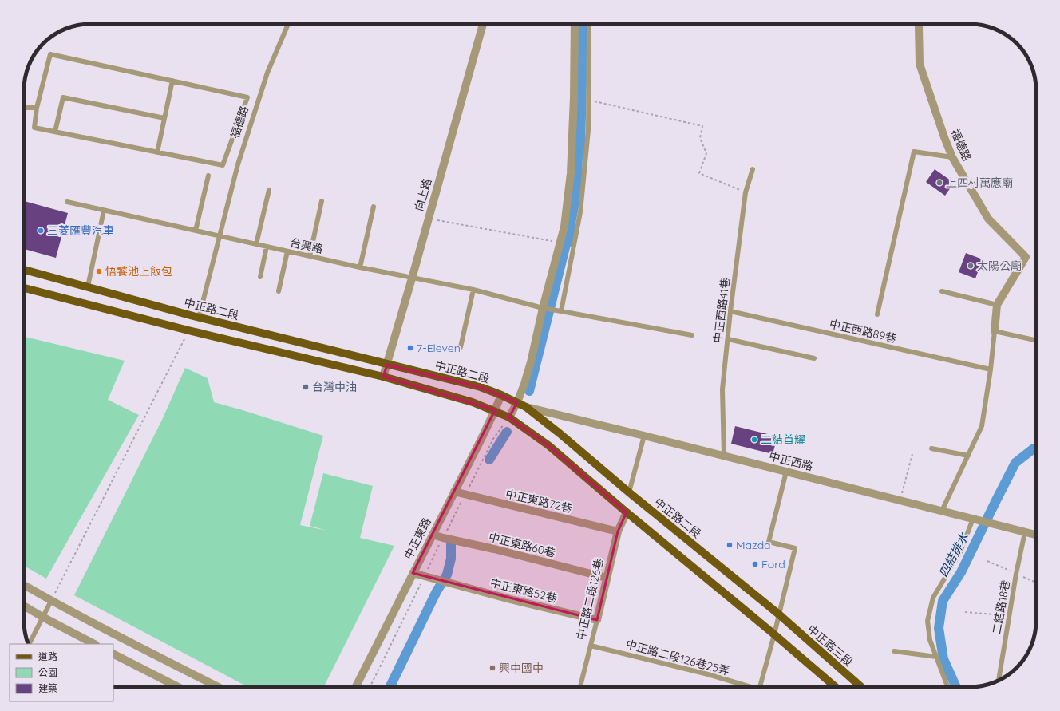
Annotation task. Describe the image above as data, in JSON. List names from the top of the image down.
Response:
{
  "streets": {
    "main road": ["中正路二段", "中正路三段"],
    "street": [
      "福德路",
      "向上路",
      "中正西路",
      "中正東路72巷",
      "中正東路",
      "中正東路60巷",
      "中正東路52巷",
      "中正路二段126巷"
    ],
    "lane": [
      "台興路",
      "中正西路41巷",
      "中正西路89巷",
      "二結路18巷",
      "中正路二段126巷25弄"
    ]
  },
  "crossings": [
    ["福德路", "台興路"],
    ["福德路", "中正路二段"],
    ["向上路", "台興路"],
    ["向上路", "中正路二段"],
    ["中正路二段", "中正西路"],
    ["中正路二段", "中正東路"],
    ["中正路二段", "中正路三段"],
    ["中正西路41巷", "中正西路89巷"],
    ["中正西路41巷", "中正西路"],
    ["中正西路", "二結路18巷"],
    ["中正東路72巷", "中正東路"],
    ["中正東路72巷", "中正路二段126巷"],
    ["中正東路", "中正東路60巷"],
    ["中正東路", "中正東路52巷"],
    ["中正東路60巷", "中正路二段126巷"],
    ["中正東路52巷", "中正路二段126巷"],
    ["中正路二段126巷", "中正路二段126巷25弄"]
  ],
  "water": ["四結排水"],
  "places": [
    "上四村萬應廟",
    "三菱匯豐汽車",
    "太陽公廟",
    "悟饕池上飯包",
    "7-Eleven",
    "台灣中油",
    "二結首耀",
    "Mazda",
    "Ford",
    "興中國中"
  ],
  "legend": ["道路", "公園", "建築"]
}
